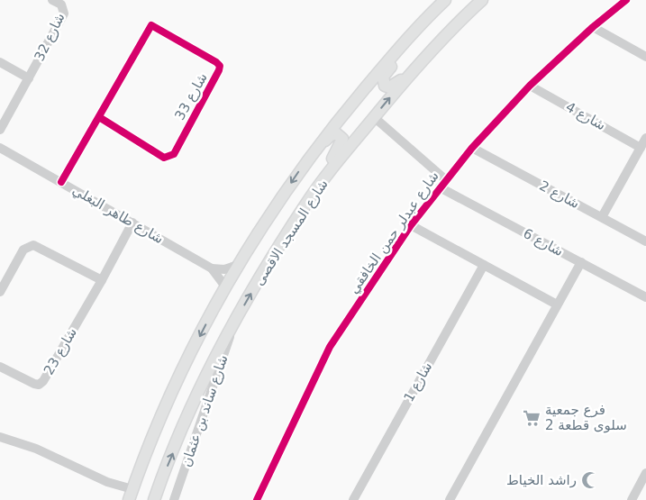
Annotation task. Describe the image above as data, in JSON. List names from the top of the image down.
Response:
{
  "streets": {
    "main road": ["شارع المسجد الاقصى"],
    "street": [
      "شارع 32",
      "شارع 33",
      "شارع 4",
      "شارع 2",
      "شارع طاهر البغلي",
      "شارع عبدلر حمن الخافقي",
      "شارع 6",
      "شارع 23",
      "شارع 1",
      "شارع ساند بن عثمان"
    ]
  },
  "crossings": [
    ["شارع 33", "شارع طاهر البغلي"],
    ["شارع 4", "شارع عبدلر حمن الخافقي"],
    ["شارع 2", "شارع عبدلر حمن الخافقي"],
    ["شارع طاهر البغلي", "شارع المسجد الاقصى"],
    ["شارع طاهر البغلي", "شارع 23"],
    ["شارع المسجد الاقصى", "شارع 6"],
    ["شارع المسجد الاقصى", "شارع ساند بن عثمان"],
    ["شارع عبدلر حمن الخافقي", "شارع 6"]
  ],
  "places": {
    "supermarket": ["فرع جمعية سلوى قطعة 2"],
    "mosque": ["راشد الخياط"]
  }
}
